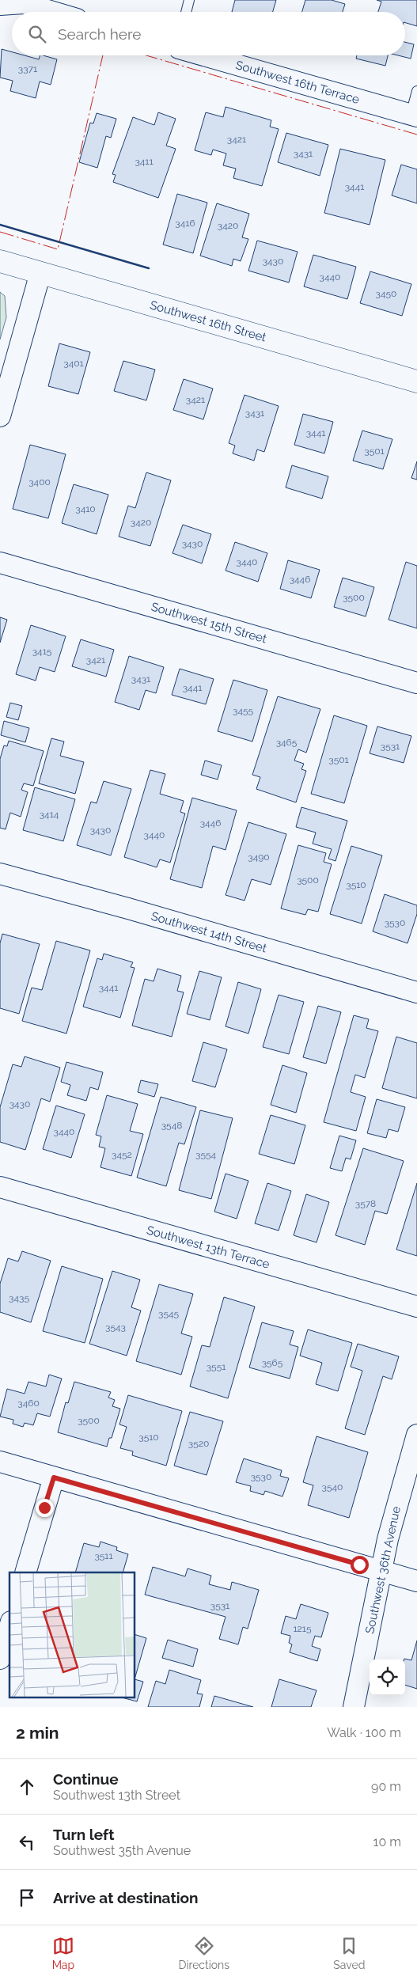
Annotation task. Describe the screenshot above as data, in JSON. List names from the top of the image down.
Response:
{
  "streets": {
    "street": [
      "Southwest 16th Terrace",
      "Southwest 16th Street",
      "Southwest 15th Street",
      "Southwest 14th Street",
      "Southwest 13th Terrace",
      "Southwest 36th Avenue"
    ]
  },
  "house_numbers": [
    "3371",
    "3421",
    "3431",
    "3411",
    "3441",
    "3416",
    "3420",
    "3430",
    "3440",
    "3450",
    "3401",
    "3421",
    "3431",
    "3441",
    "3501",
    "3400",
    "3410",
    "3420",
    "3430",
    "3440",
    "3446",
    "3500",
    "3415",
    "3421",
    "3431",
    "3441",
    "3455",
    "3465",
    "3531",
    "3501",
    "3414",
    "3446",
    "3430",
    "3440",
    "3490",
    "3500",
    "3510",
    "3530",
    "3441",
    "3430",
    "3548",
    "3440",
    "3452",
    "3554",
    "3578",
    "3435",
    "3545",
    "3543",
    "3565",
    "3551",
    "3460",
    "3500",
    "3510",
    "3520",
    "3530",
    "3540",
    "3511",
    "3531",
    "1215"
  ],
  "page": {
    "search": "Search here",
    "heading": ["2 min", "Walk · 100 m"],
    "list": [
      ["Continue", "Southwest 13th Street", "90 m"],
      ["Turn left", "Southwest 35th Avenue", "10 m"],
      "Arrive at destination"
    ],
    "nav": ["Map", "Directions", "Saved"]
  }
}
